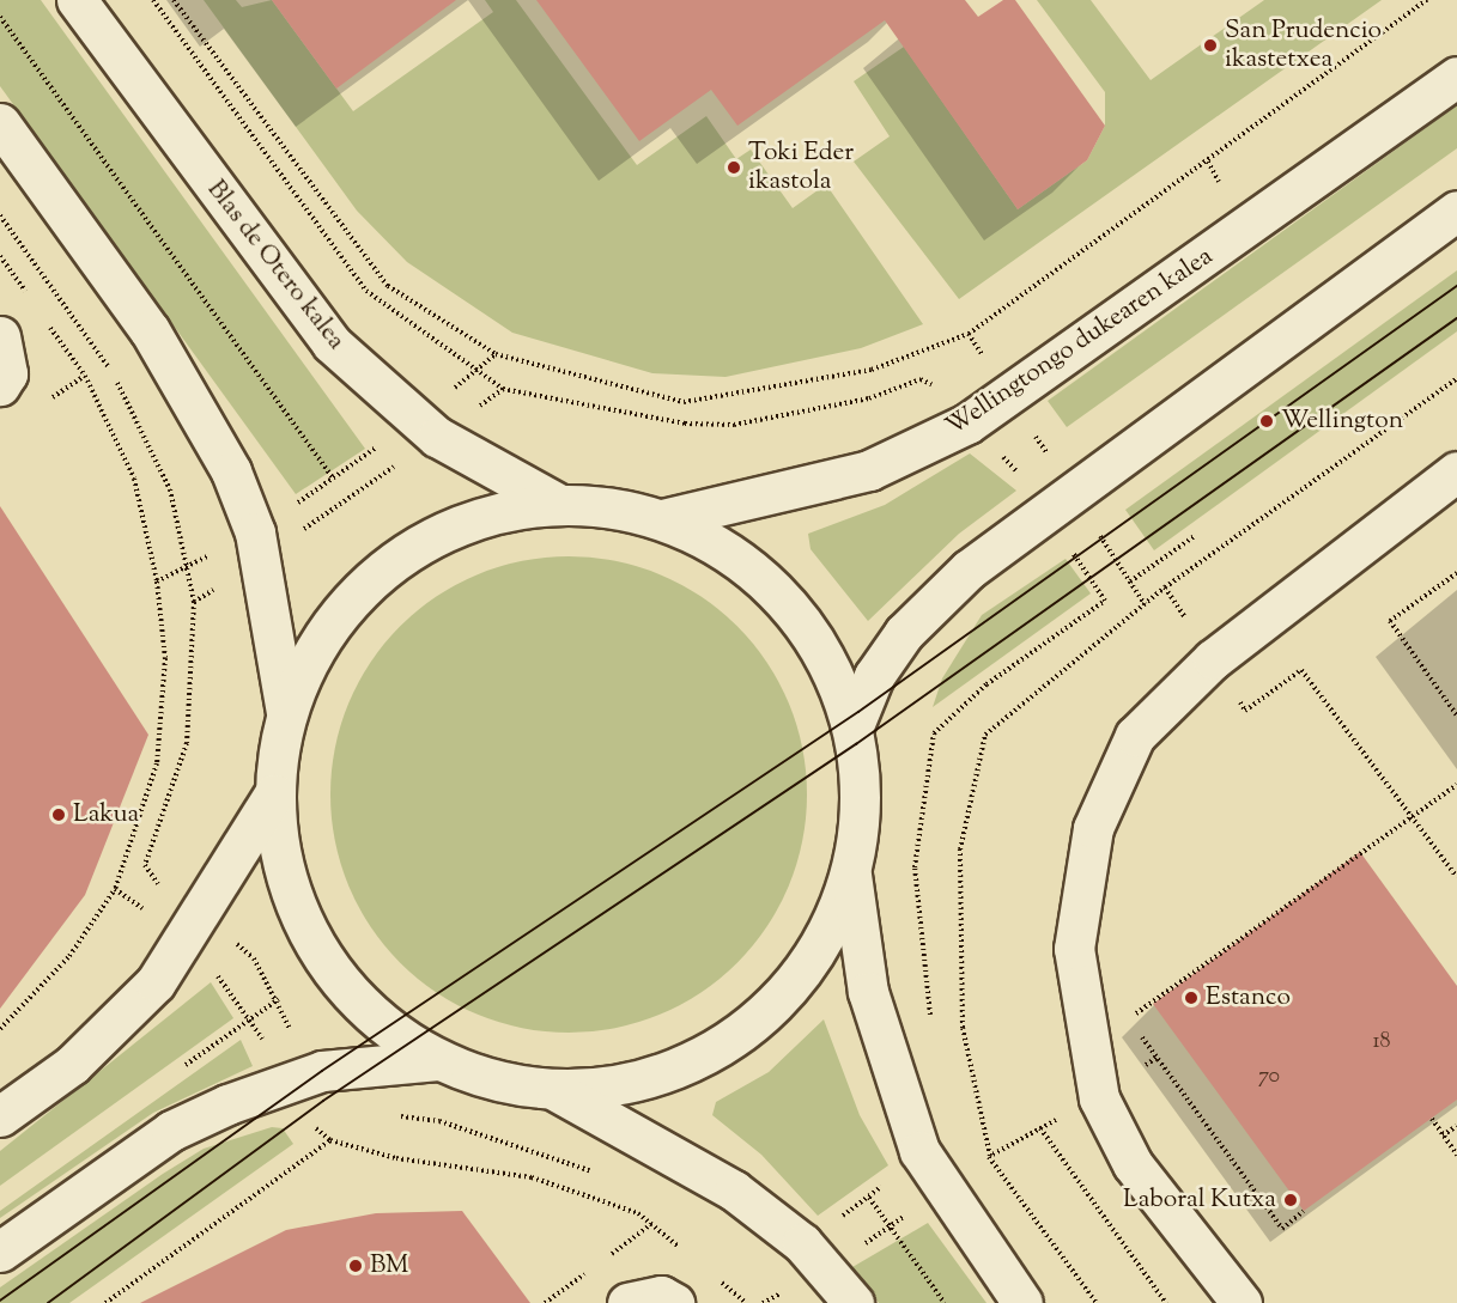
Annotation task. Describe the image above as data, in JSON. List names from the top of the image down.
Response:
{
  "streets": {
    "main road": ["Blas de Otero kalea", "Wellingtongo dukearen kalea"]
  },
  "places": [
    "San Prudencio ikastetxea",
    "Toki Eder ikastola",
    "Wellington",
    "Lakua",
    "Estanco",
    "Laboral Kutxa",
    "BM"
  ],
  "house_numbers": ["18", "70"]
}
